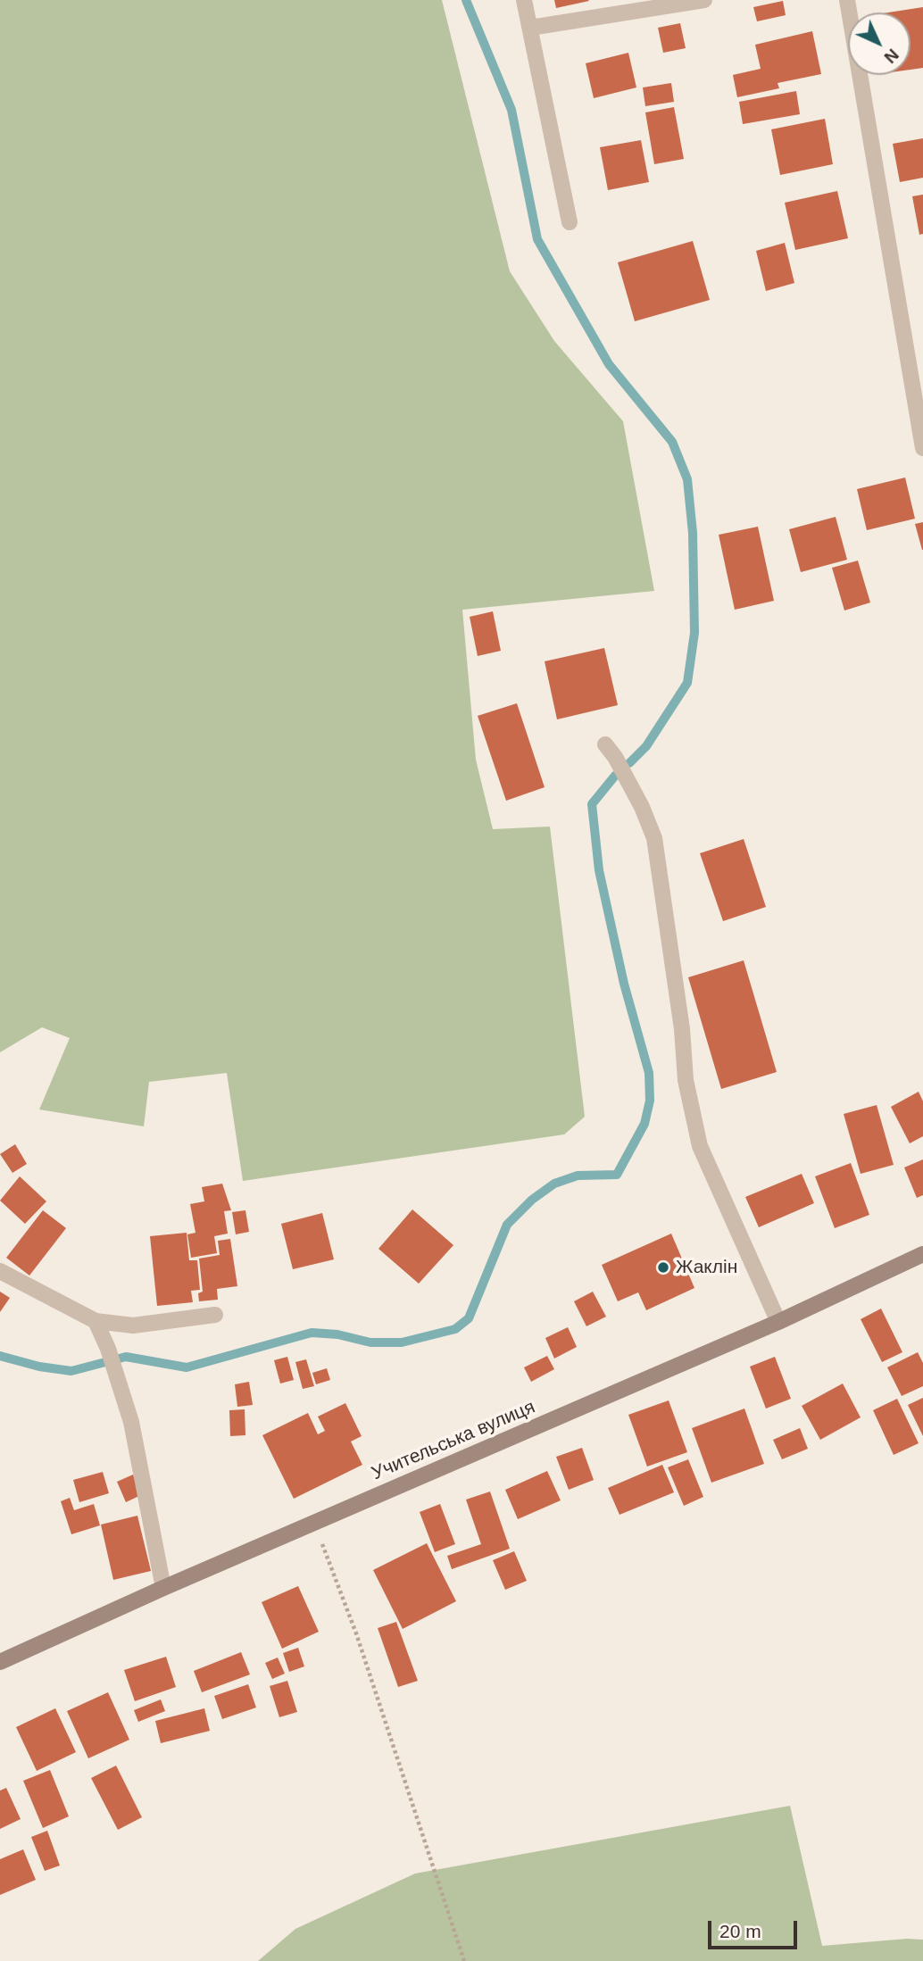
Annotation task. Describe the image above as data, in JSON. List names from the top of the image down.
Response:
{
  "streets": {
    "main road": ["Учительська вулиця"]
  },
  "places": ["Жаклін"],
  "scale_bar": "20 m",
  "north": "bottom right"
}
